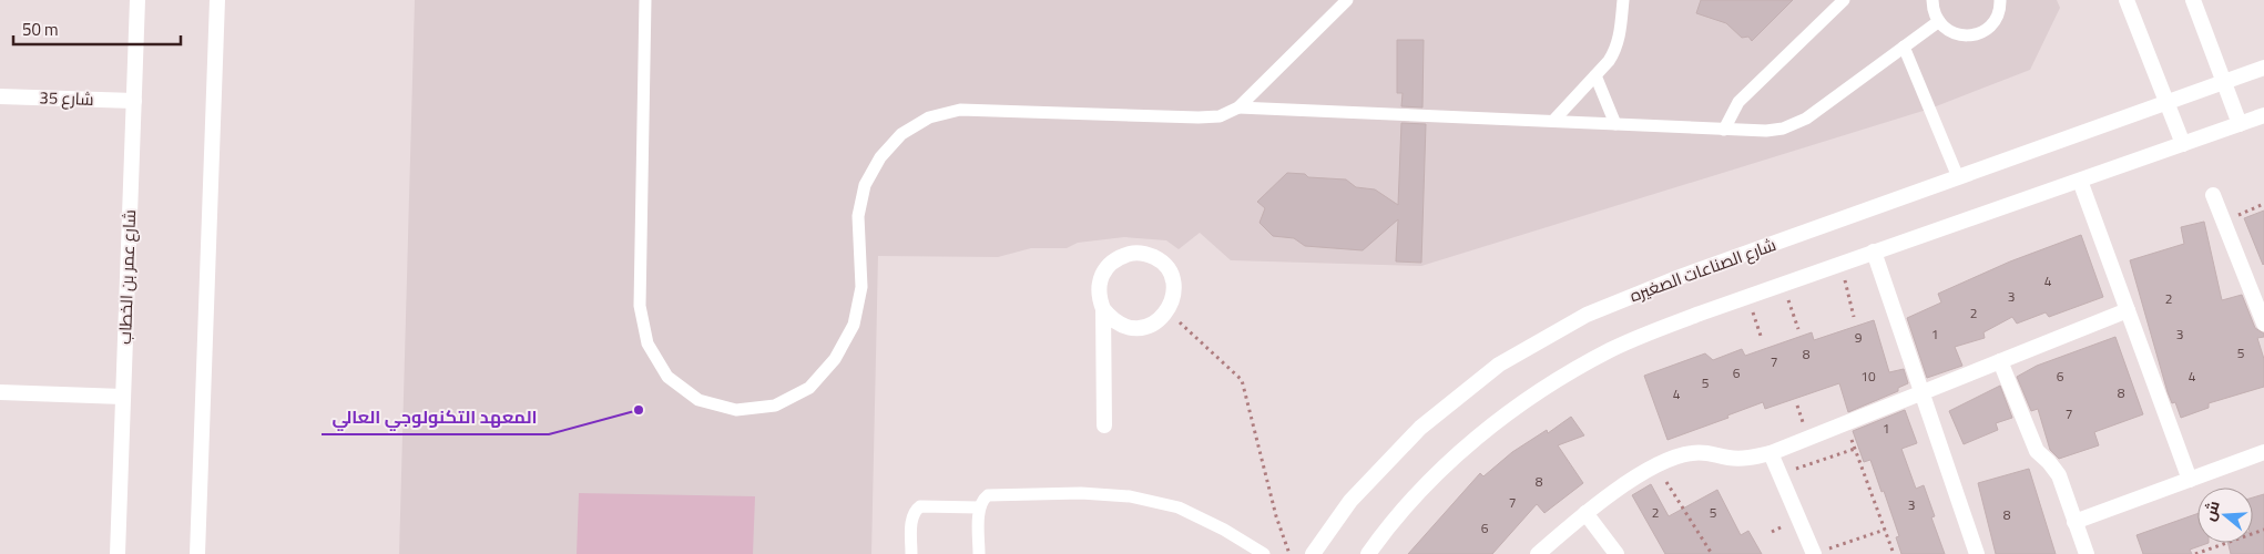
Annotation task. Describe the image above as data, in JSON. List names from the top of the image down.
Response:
{
  "streets": {
    "street": ["شارع 35", "شارع الصناعات الصغيره", "شارع عمر بن الخطاب"]
  },
  "crossings": [
    ["شارع 35", "شارع عمر بن الخطاب"]
  ],
  "places": ["المعهد التكنولوجي العالي"],
  "house_numbers": [
    "4",
    "3",
    "2",
    "2",
    "1",
    "3",
    "9",
    "5",
    "8",
    "7",
    "6",
    "10",
    "6",
    "4",
    "5",
    "8",
    "4",
    "7",
    "1",
    "8",
    "7",
    "3",
    "2",
    "5",
    "8",
    "6"
  ],
  "scale_bar": "50 m",
  "north": "left"
}
